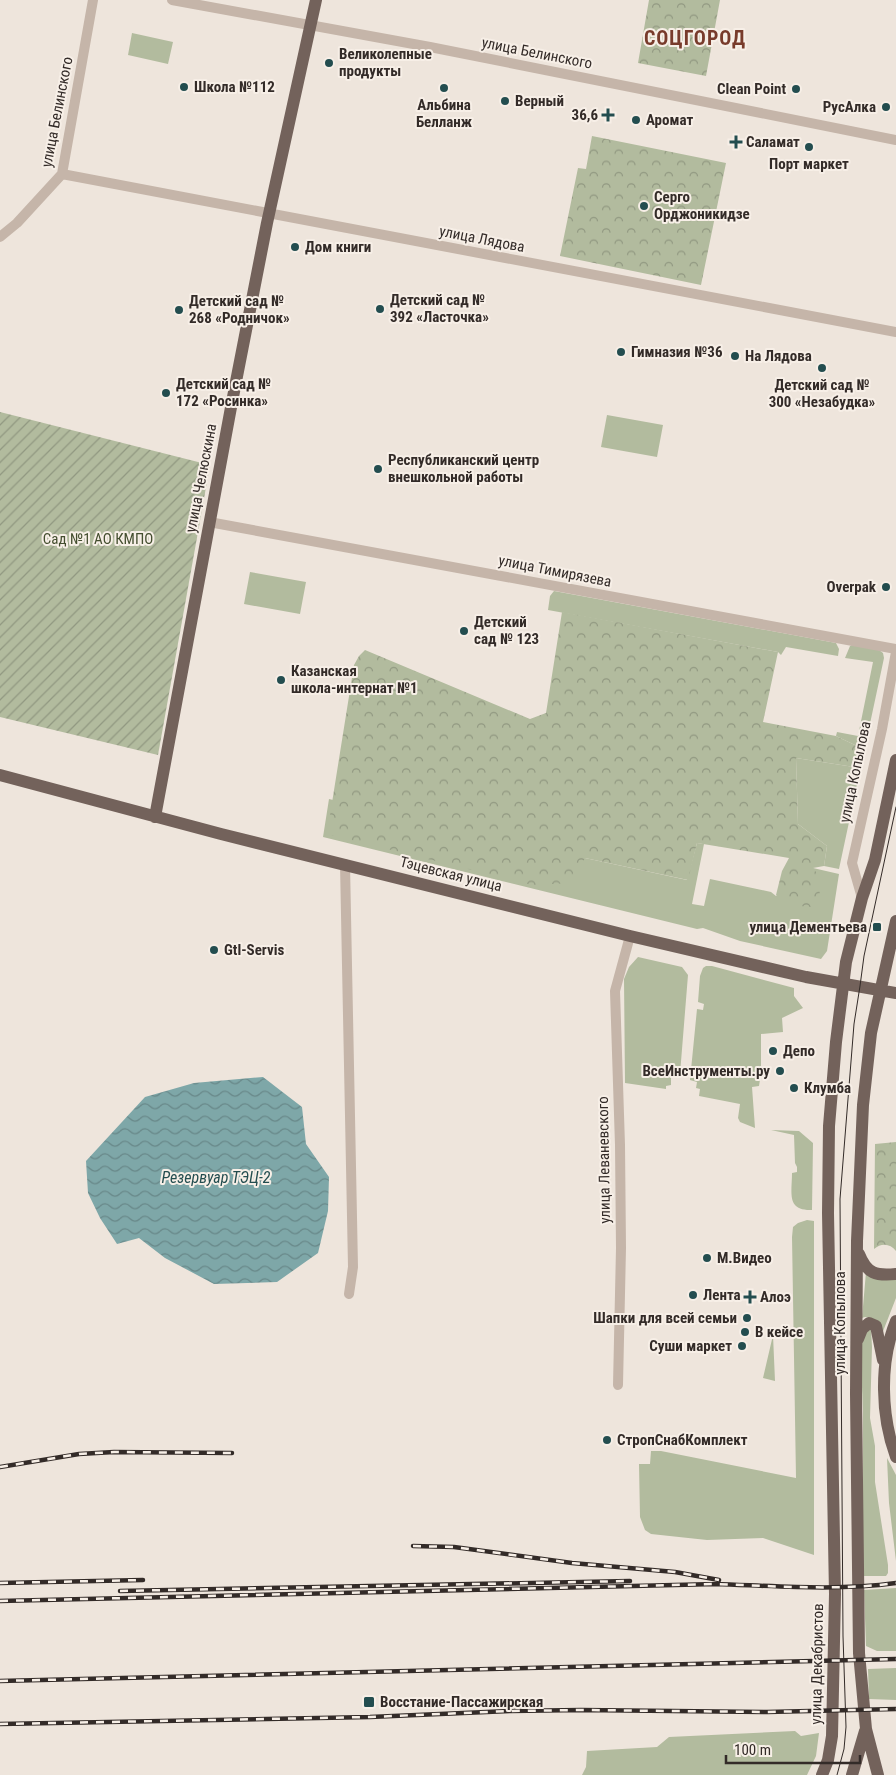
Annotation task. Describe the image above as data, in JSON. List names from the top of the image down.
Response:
{
  "streets": {
    "main road": [
      "улица Челюскина",
      "улица Копылова",
      "Тэцевская улица",
      "улица Декабристов"
    ],
    "street": [
      "улица Белинского",
      "улица Лядова",
      "улица Тимирязева",
      "улица Леваневского"
    ]
  },
  "crossings": [
    ["улица Белинского", "улица Лядова"],
    ["улица Белинского", "улица Челюскина"],
    ["улица Лядова", "улица Челюскина"],
    ["улица Челюскина", "улица Тимирязева"],
    ["улица Челюскина", "Тэцевская улица"],
    ["улица Тимирязева", "улица Копылова"],
    ["улица Копылова", "Тэцевская улица"],
    ["улица Копылова", "улица Декабристов"],
    ["Тэцевская улица", "улица Леваневского"]
  ],
  "districts": ["СОЦГОРОД"],
  "water": ["Резервуар ТЭЦ-2"],
  "parks": ["Сад №1 АО КМПО"],
  "places": {
    "other": [
      "Великолепные продукты",
      "Школа №112",
      "Альбина Белланж",
      "Clean Point",
      "Верный",
      "РусАлка",
      "Аромат",
      "Порт маркет",
      "Серго Орджоникидзе",
      "Дом книги",
      "Детский сад № 392 «Ласточка»",
      "Детский сад № 268 «Родничок»",
      "Гимназия №36",
      "На Лядова",
      "Детский сад № 300 «Незабудка»",
      "Детский сад № 172 «Росинка»",
      "Республиканский центр внешкольной работы",
      "Overpak",
      "Детский сад № 123",
      "Казанская школа-интернат №1",
      "Gtl-Servis",
      "Депо",
      "ВсеИнструменты.ру",
      "Клумба",
      "М.Видео",
      "Лента",
      "Шапки для всей семьи",
      "В кейсе",
      "Суши маркет",
      "СтропСнабКомплект"
    ],
    "health": ["36,6", "Саламат", "Алоэ"],
    "transit": ["улица Дементьева", "Восстание-Пассажирская"]
  },
  "scale_bar": "100 m"
}
